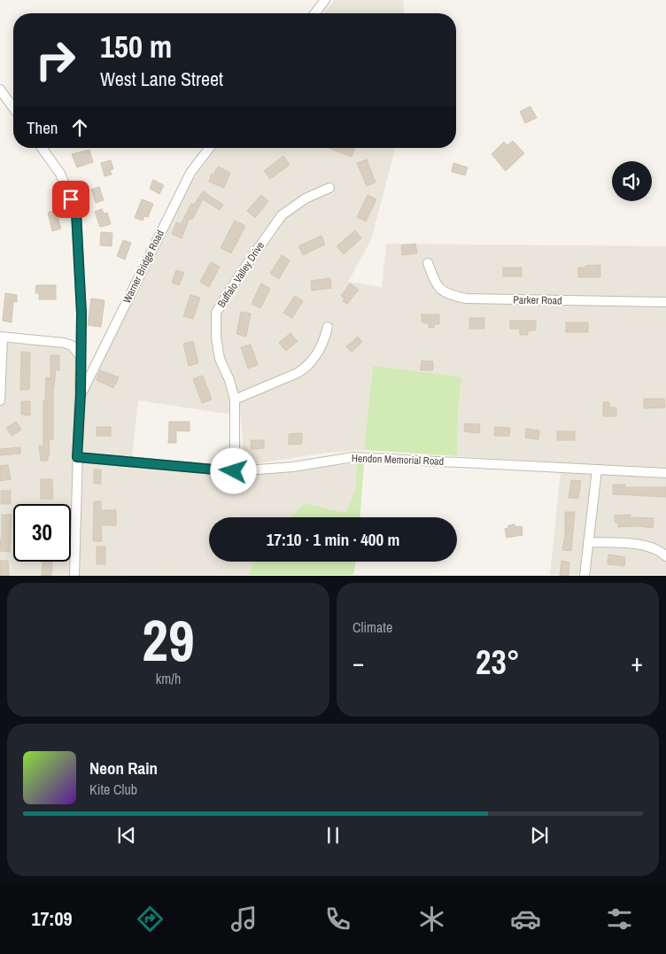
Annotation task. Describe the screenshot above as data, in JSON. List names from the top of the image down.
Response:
{
  "streets": {
    "street": [
      "Warner Bridge Road",
      "Buffalo Valley Drive",
      "Parker Road",
      "Hendon Memorial Road"
    ]
  },
  "crossings": [
    ["Buffalo Valley Drive", "Hendon Memorial Road"]
  ],
  "page": {
    "turn": ["150 m", "West Lane Street"],
    "then": "Then",
    "limit": "30",
    "trip": "17:10 · 1 min · 400 m",
    "tile": [
      ["29", "km/h"],
      "Climate"
    ],
    "heat": ["−", "23°", "+"],
    "song": ["Neon Rain", "Kite Club"],
    "tabs": "17:09"
  }
}
